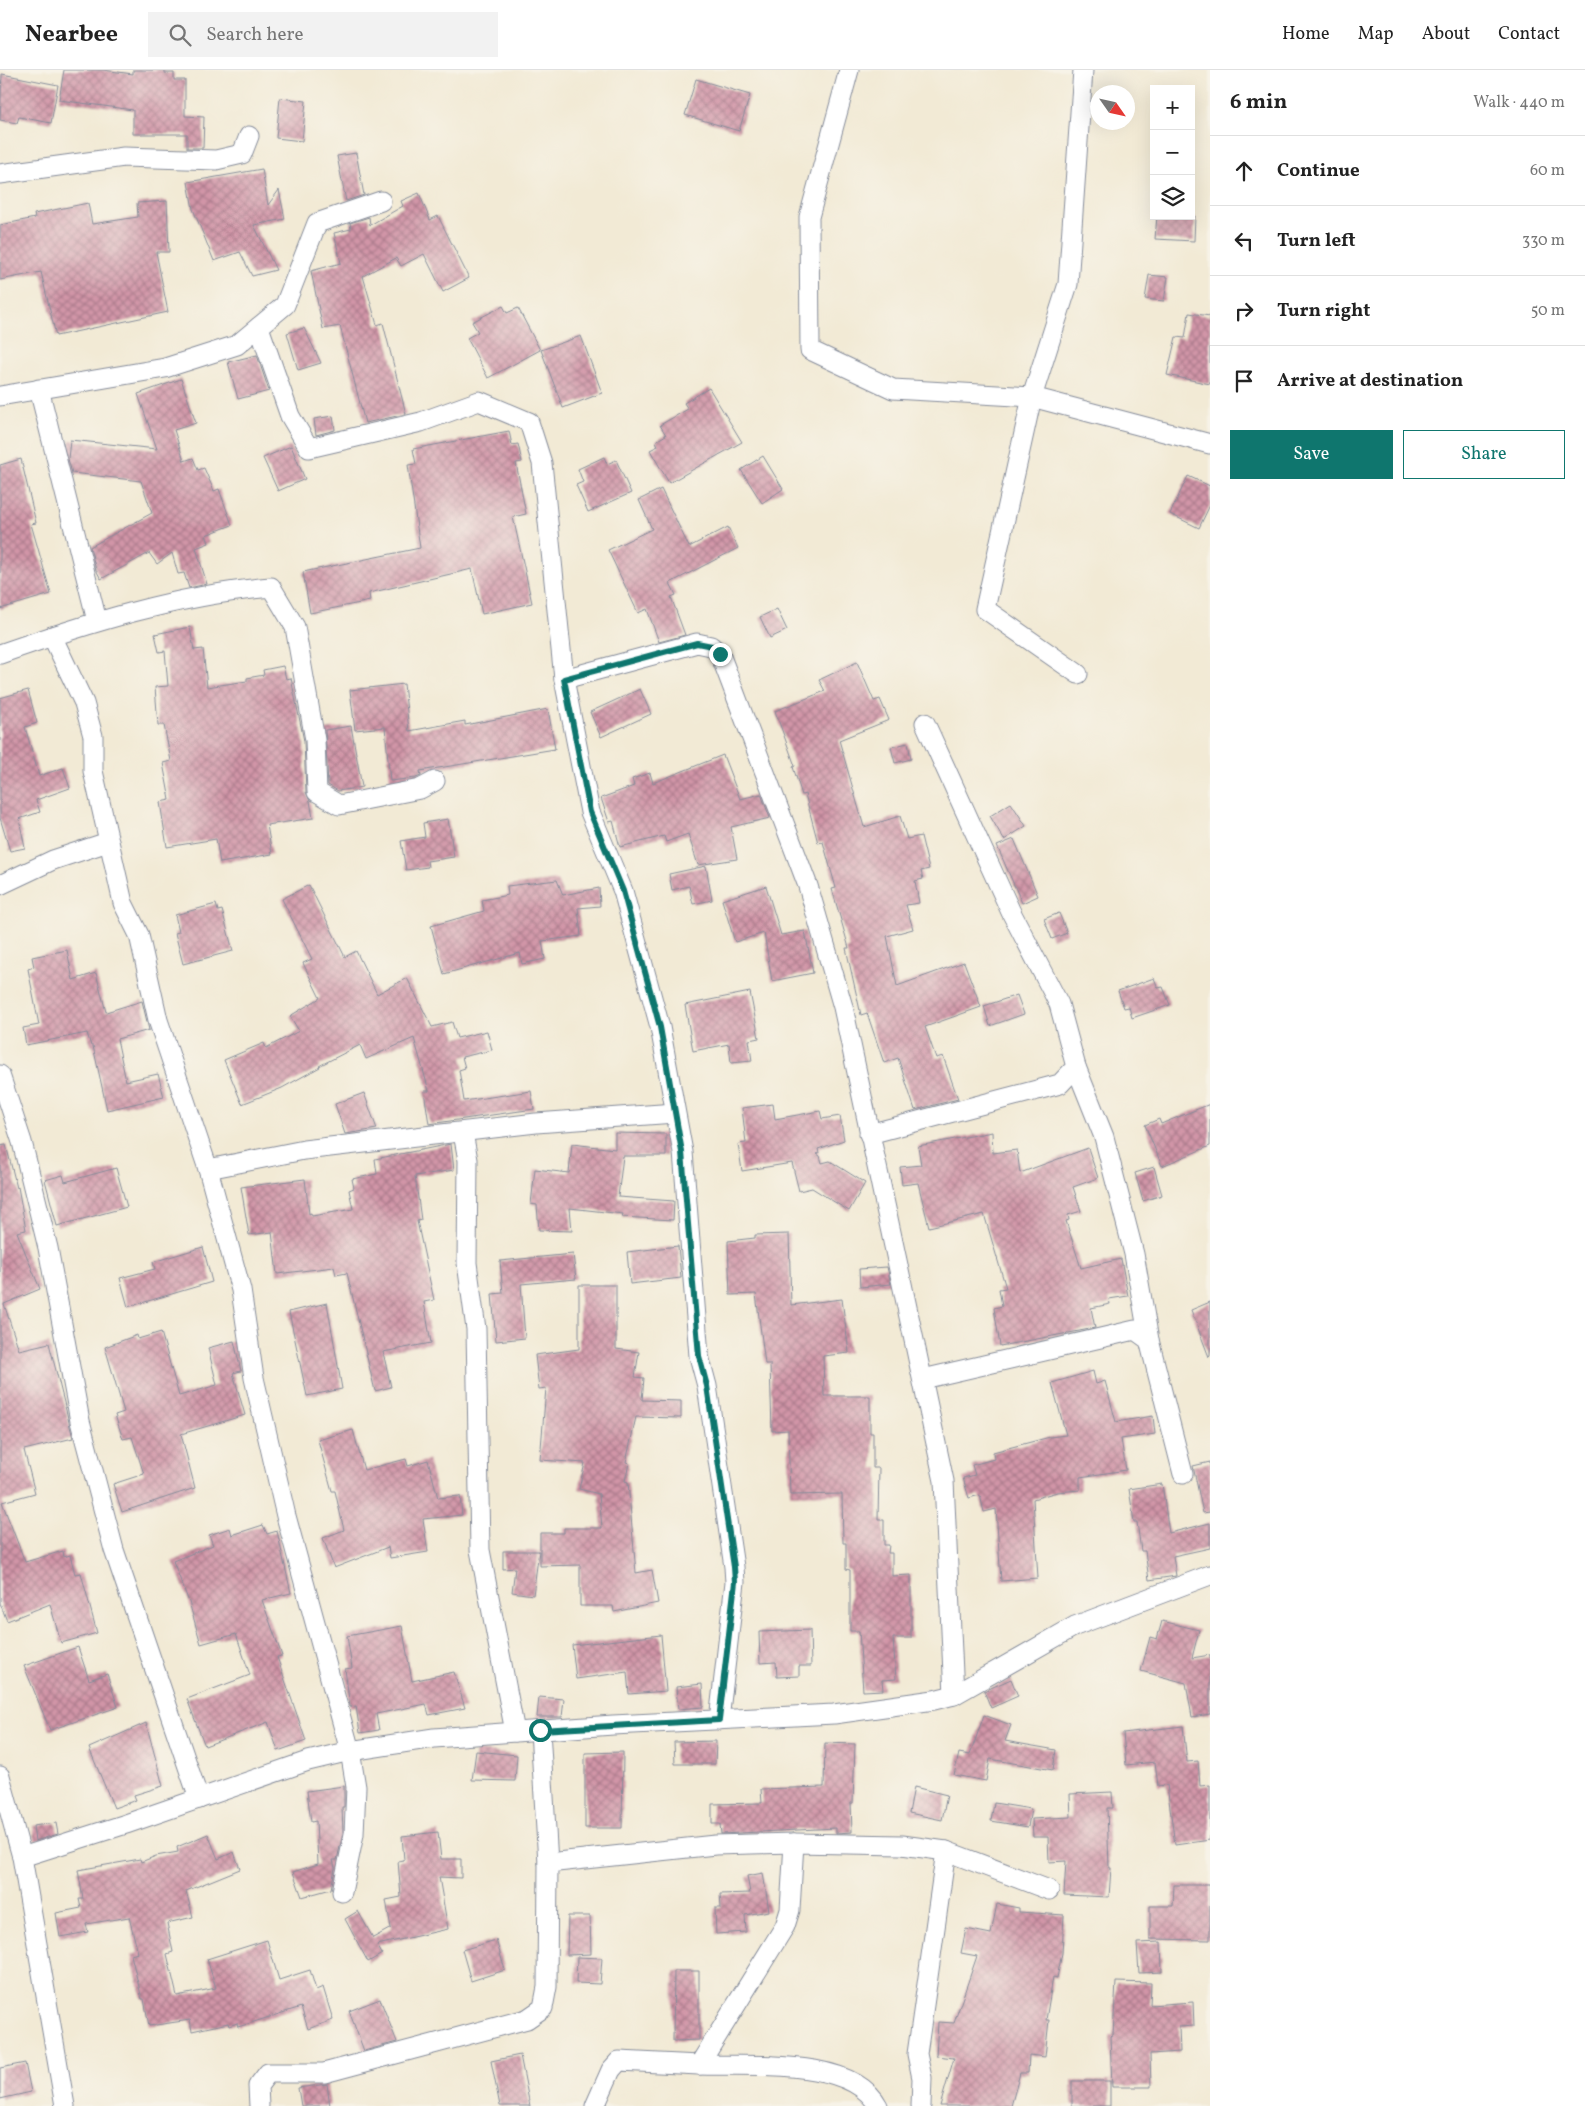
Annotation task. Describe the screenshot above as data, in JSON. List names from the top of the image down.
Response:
{
  "north": "bottom right",
  "page": {
    "header": "Nearbee",
    "search": "Search here",
    "nav": [
      "Home",
      "Map",
      "About",
      "Contact"
    ],
    "heading": ["6 min", "Walk · 440 m"],
    "map_buttons": ["+", "−"],
    "list": [
      ["Continue", "60 m"],
      ["Turn left", "330 m"],
      ["Turn right", "50 m"],
      "Arrive at destination"
    ],
    "buttons": ["Save", "Share"]
  }
}
